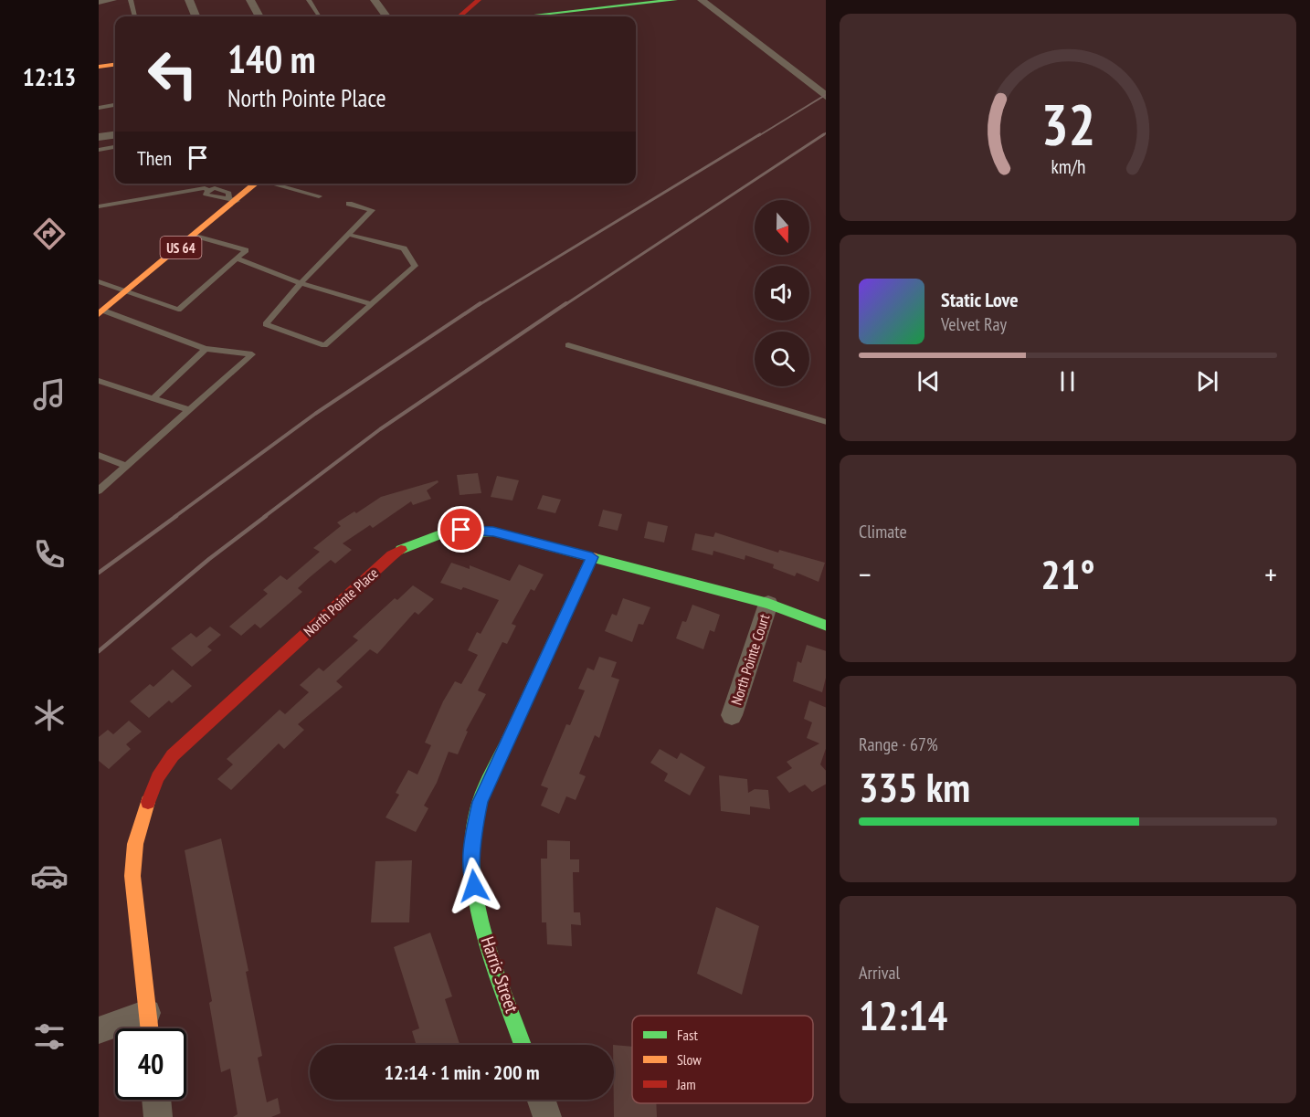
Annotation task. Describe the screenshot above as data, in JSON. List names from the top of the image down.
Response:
{
  "streets": {
    "street": [
      "US 64",
      "North Pointe Place",
      "North Pointe Court",
      "Harris Street"
    ]
  },
  "crossings": [
    ["North Pointe Place", "North Pointe Court"],
    ["North Pointe Place", "Harris Street"]
  ],
  "legend": ["Fast", "Slow", "Jam"],
  "north": "bottom",
  "page": {
    "tabs": "12:13",
    "turn": ["140 m", "North Pointe Place"],
    "then": "Then",
    "song": ["Static Love", "Velvet Ray"],
    "tile": [
      "Climate",
      ["Range · 67%", "335 km"],
      ["Arrival", "12:14"]
    ],
    "heat": ["−", "21°", "+"],
    "limit": "40",
    "trip": "12:14 · 1 min · 200 m",
    "gauge": ["32", "km/h"]
  }
}
